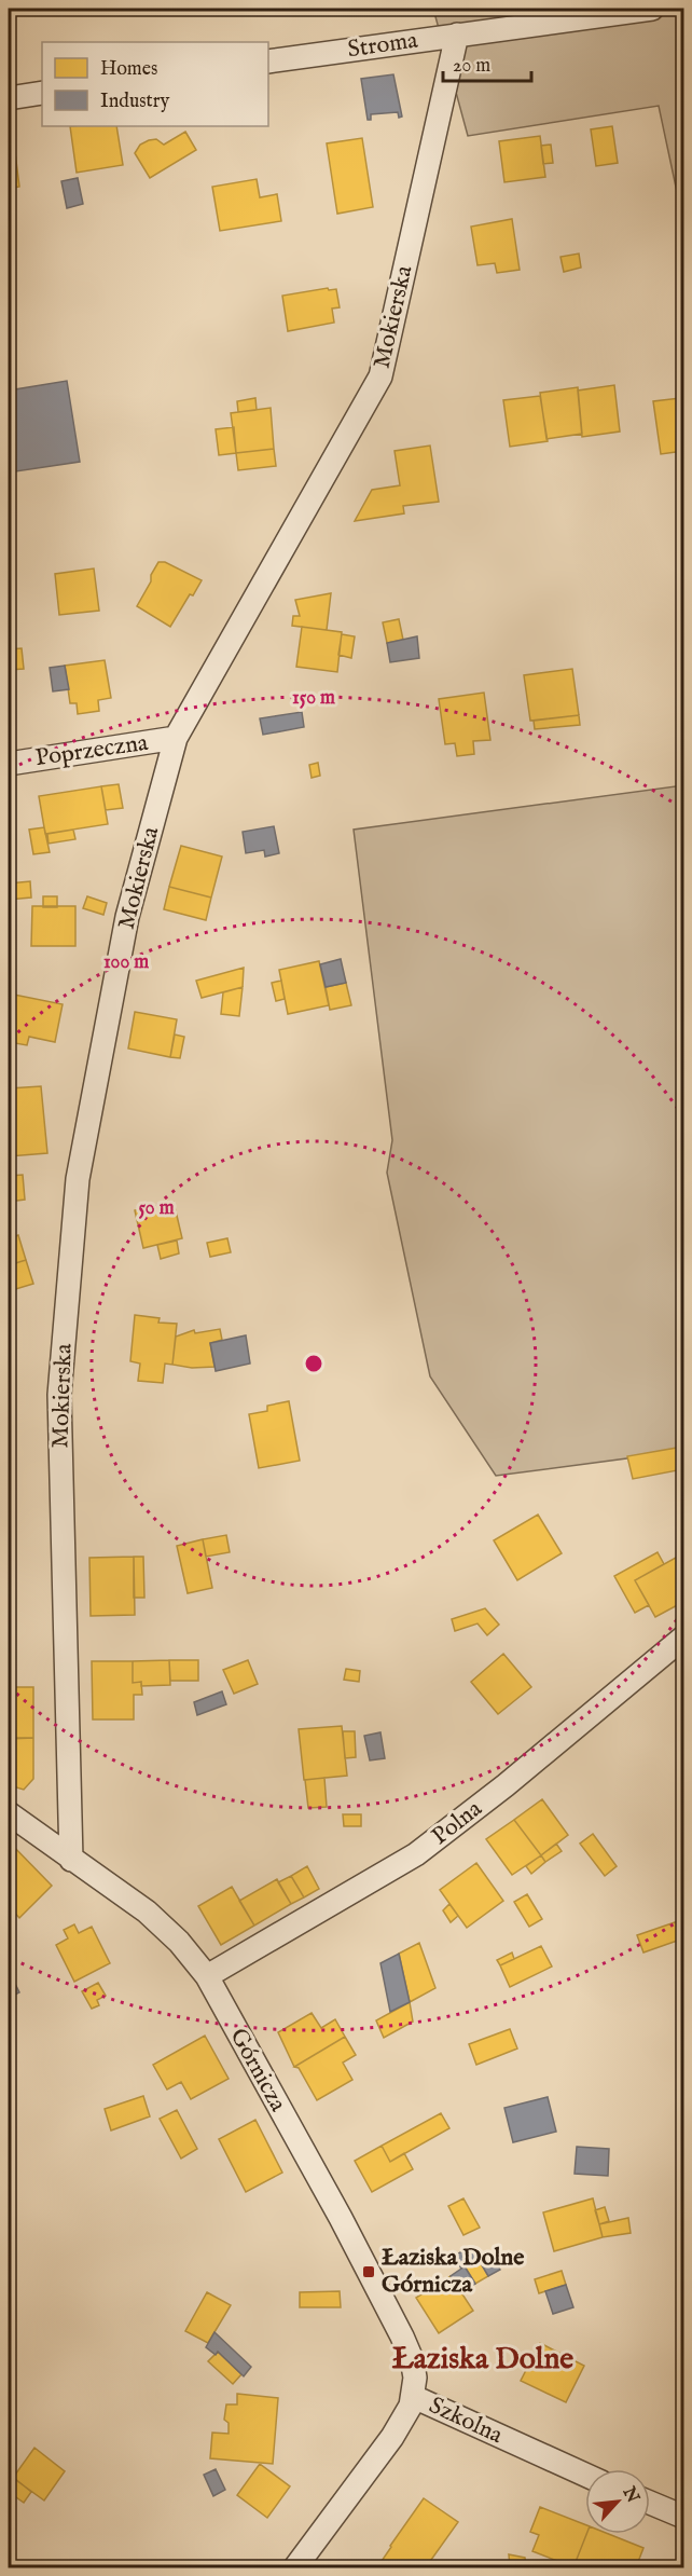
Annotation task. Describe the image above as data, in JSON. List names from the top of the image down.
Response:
{
  "streets": {
    "street": [
      "Stroma",
      "Mokierska",
      "Poprzeczna",
      "Polna",
      "Górnicza",
      "Szkolna"
    ]
  },
  "crossings": [
    ["Stroma", "Mokierska"],
    ["Mokierska", "Poprzeczna"],
    ["Mokierska", "Górnicza"],
    ["Polna", "Górnicza"],
    ["Górnicza", "Szkolna"]
  ],
  "districts": ["Łaziska Dolne"],
  "places": {
    "transit": ["Łaziska Dolne Górnicza"]
  },
  "legend": ["Homes", "Industry"],
  "scale_bar": "20 m",
  "north": "top right",
  "rings": ["150 m", "100 m", "50 m"]
}
